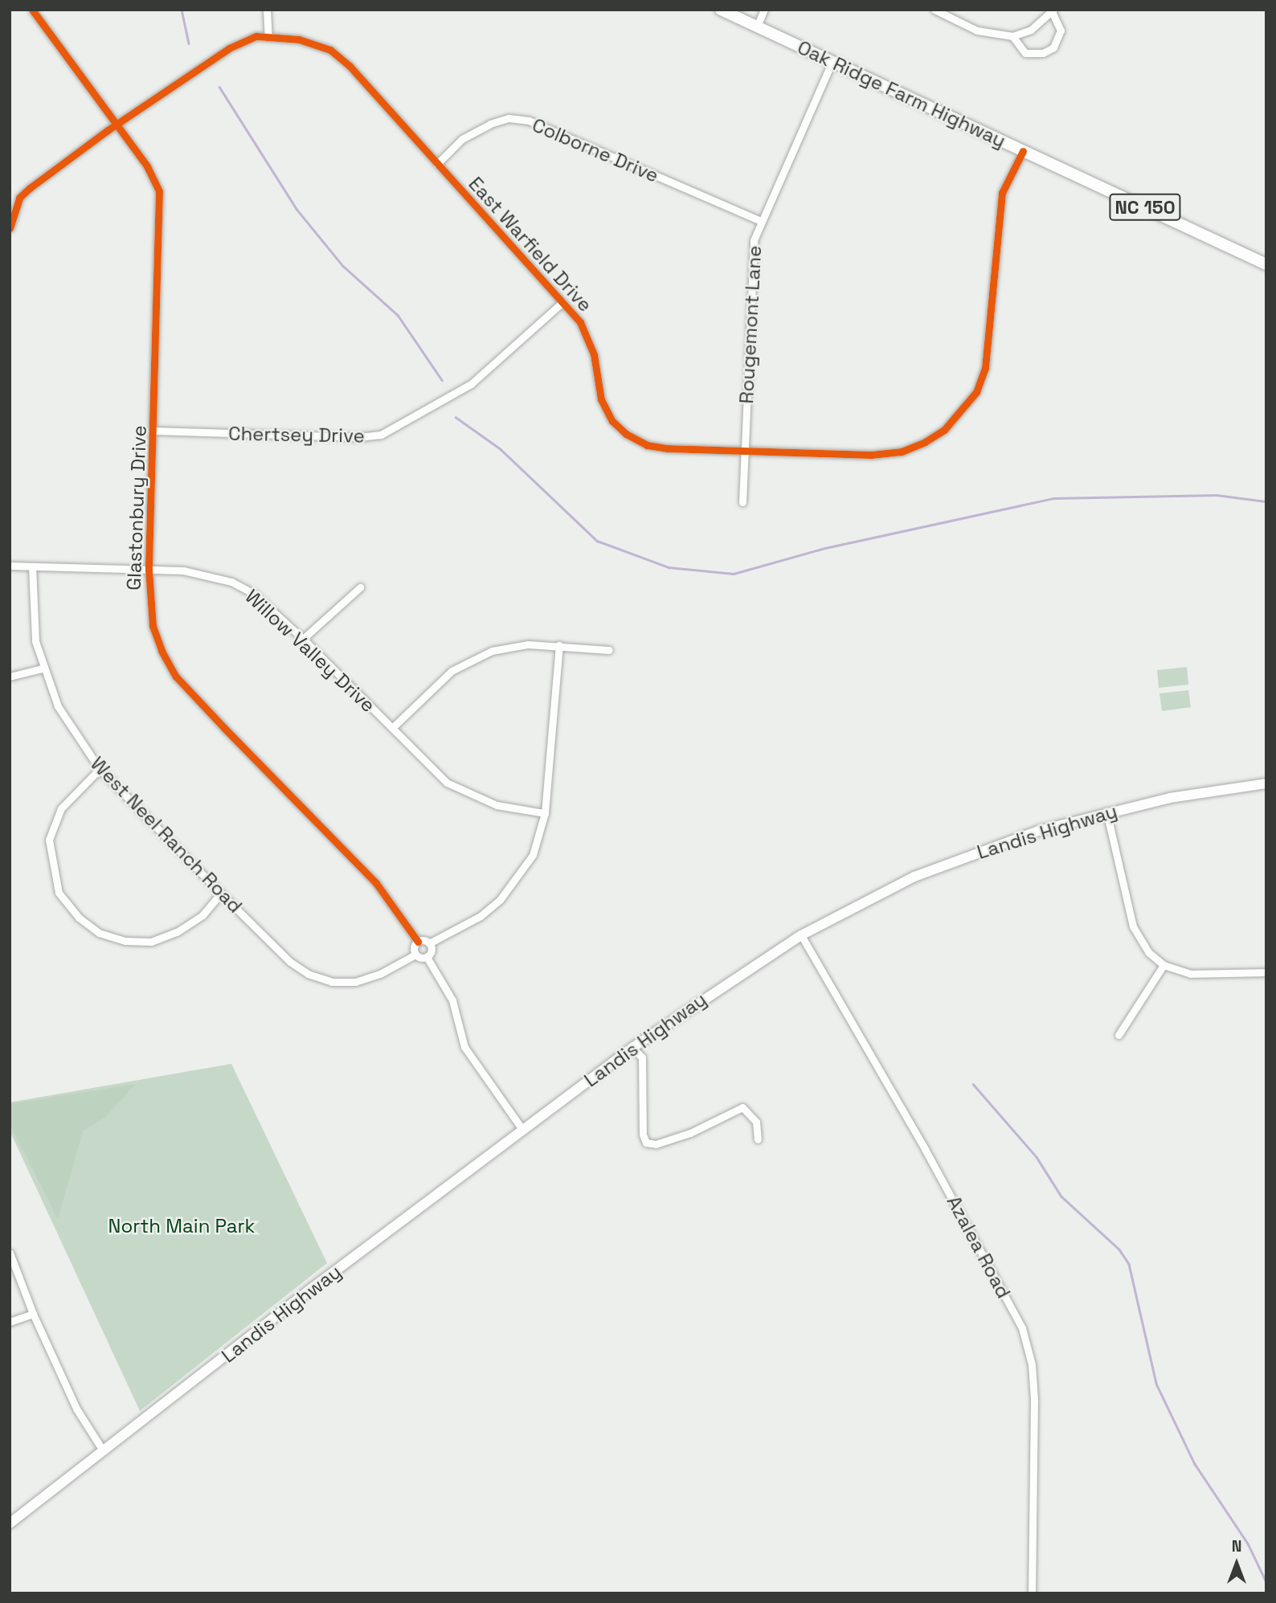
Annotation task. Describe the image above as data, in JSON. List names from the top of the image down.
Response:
{
  "streets": {
    "main road": ["Oak Ridge Farm Highway", "NC 150", "Landis Highway"],
    "street": [
      "Colborne Drive",
      "East Warfield Drive",
      "Rougemont Lane",
      "Chertsey Drive",
      "Glastonbury Drive",
      "Willow Valley Drive",
      "West Neel Ranch Road",
      "Azalea Road"
    ]
  },
  "crossings": [
    ["Oak Ridge Farm Highway", "East Warfield Drive"],
    ["Oak Ridge Farm Highway", "Rougemont Lane"],
    ["Colborne Drive", "East Warfield Drive"],
    ["Colborne Drive", "Rougemont Lane"],
    ["East Warfield Drive", "Rougemont Lane"],
    ["East Warfield Drive", "Chertsey Drive"],
    ["East Warfield Drive", "Glastonbury Drive"],
    ["Chertsey Drive", "Glastonbury Drive"],
    ["Glastonbury Drive", "Willow Valley Drive"],
    ["Glastonbury Drive", "West Neel Ranch Road"],
    ["Willow Valley Drive", "West Neel Ranch Road"],
    ["Landis Highway", "Azalea Road"]
  ],
  "parks": ["North Main Park"],
  "north": "top"
}
